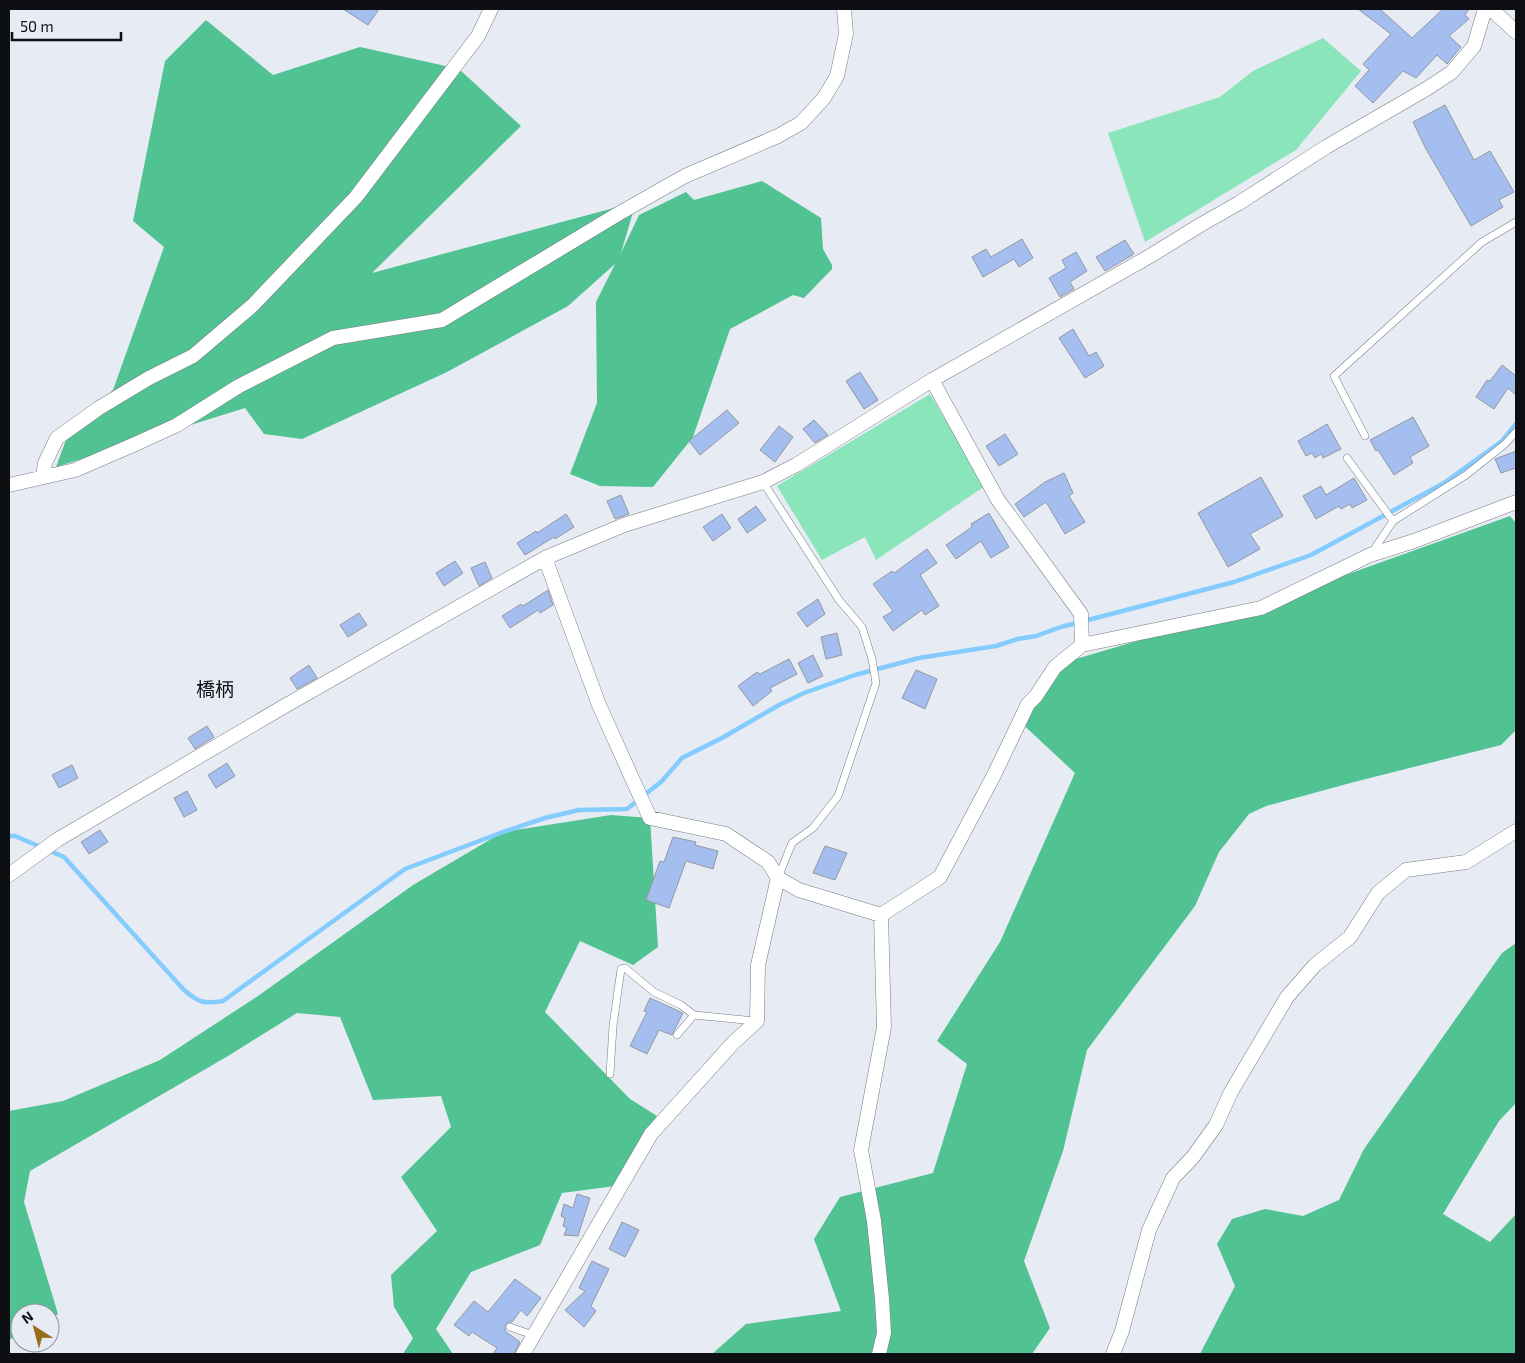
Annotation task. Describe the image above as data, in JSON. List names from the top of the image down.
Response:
{
  "districts": ["橋柄"],
  "scale_bar": "50 m",
  "north": "top left"
}
